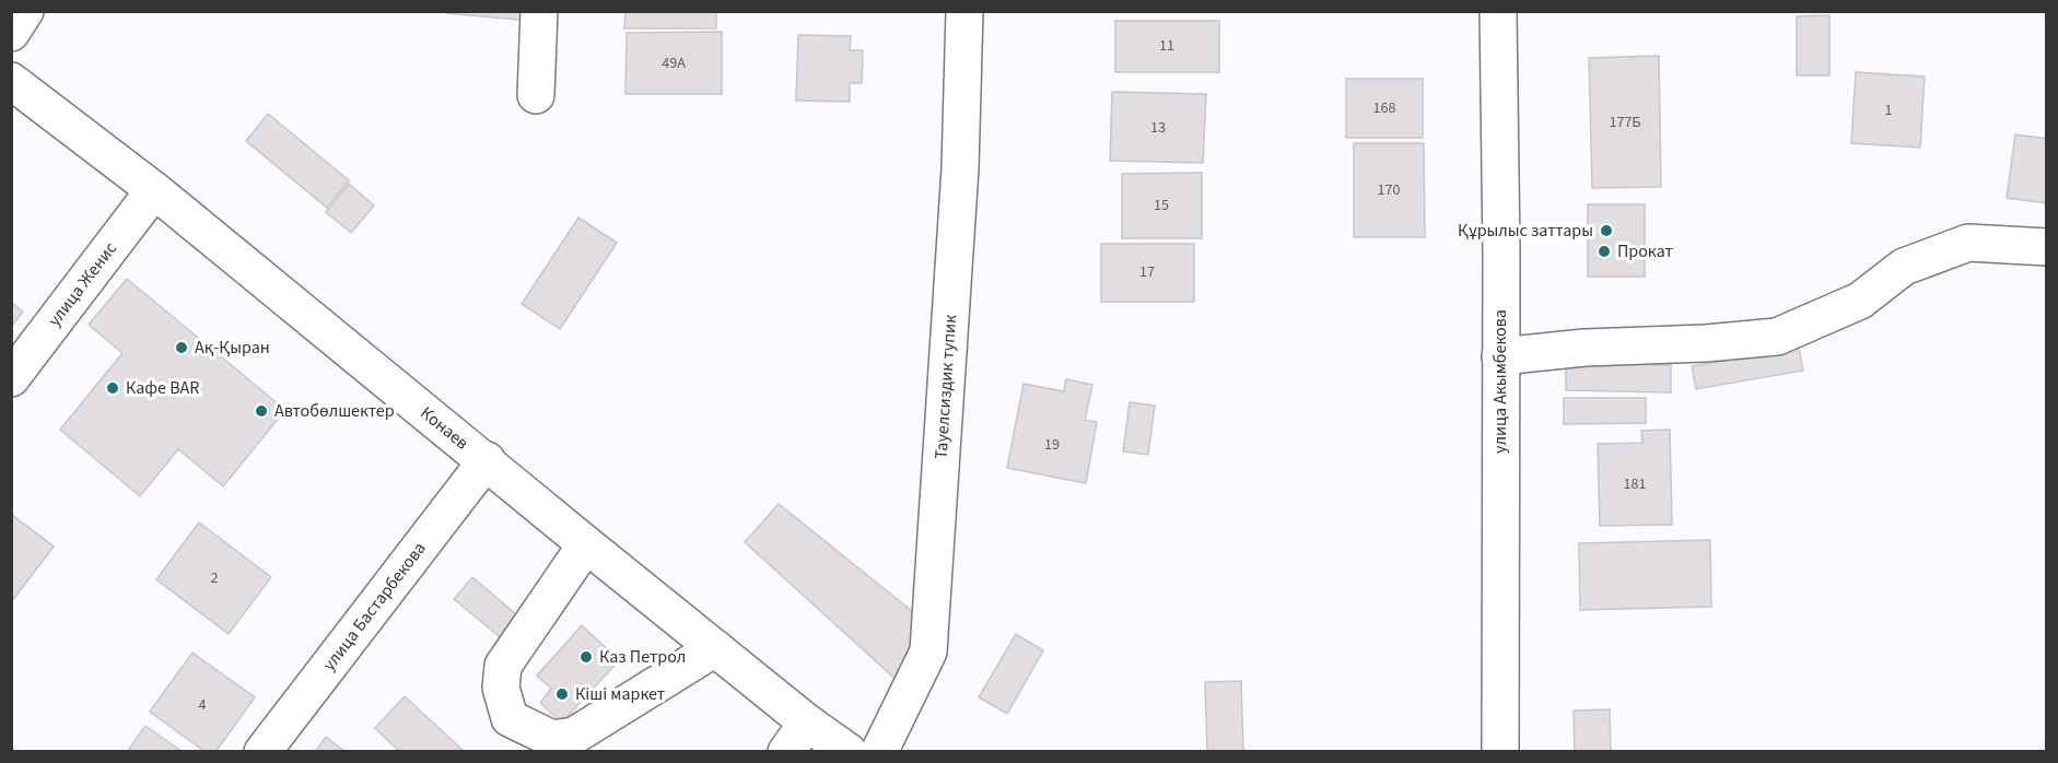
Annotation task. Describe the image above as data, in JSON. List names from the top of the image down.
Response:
{
  "streets": {
    "street": [
      "улица Женис",
      "улица Акымбекова",
      "Тауелсиздик тупик",
      "Конаев",
      "улица Бастарбекова"
    ]
  },
  "crossings": [
    ["улица Женис", "Конаев"],
    ["Конаев", "улица Бастарбекова"]
  ],
  "places": [
    "Құрылыс заттары",
    "Прокат",
    "Ақ-Қыран",
    "Кафе BAR",
    "Автобөлшектер",
    "Каз Петрол",
    "Кіші маркет"
  ],
  "house_numbers": [
    "11",
    "49А",
    "168",
    "1",
    "177Б",
    "13",
    "170",
    "15",
    "17",
    "19",
    "181",
    "2",
    "4"
  ]
}
